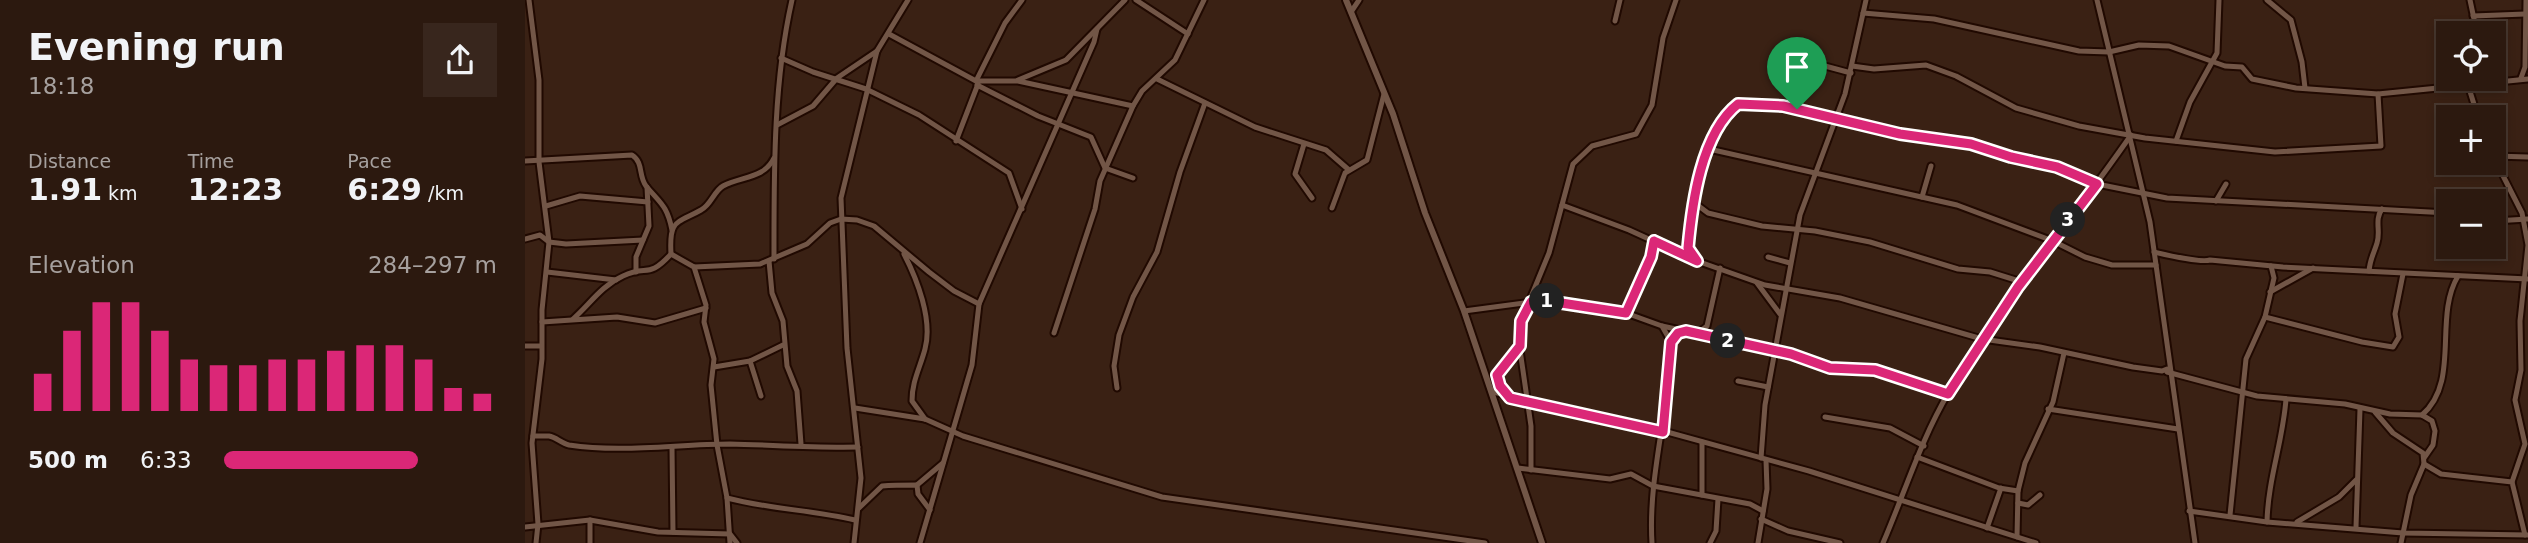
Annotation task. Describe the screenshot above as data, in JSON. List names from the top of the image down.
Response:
{
  "page": {
    "heading": ["Evening run", "18:18"],
    "map_buttons": ["+", "−"],
    "stats": [
      ["Distance", "1.91 km"],
      ["Time", "12:23"],
      ["Pace", "6:29 /km"]
    ],
    "pins": ["3", "1", "2"],
    "chart": ["Elevation", "284–297 m"],
    "list": [
      {
        "name": "500 m",
        "note": "6:33"
      }
    ]
  }
}
